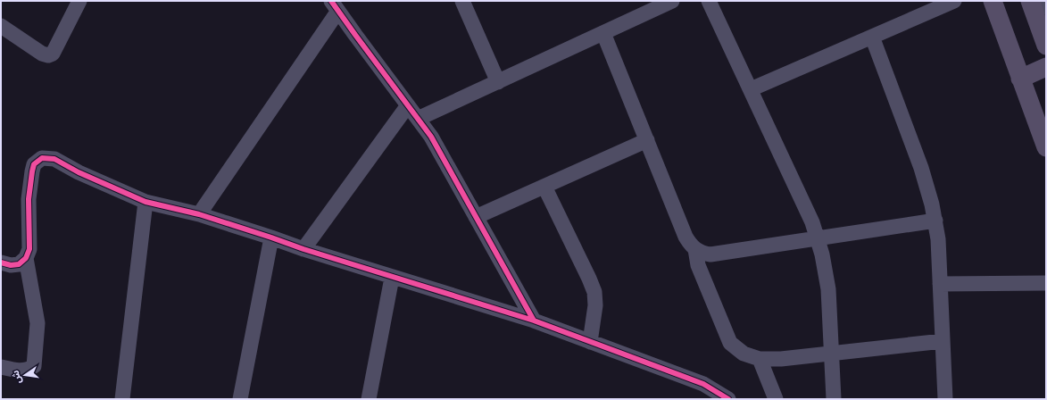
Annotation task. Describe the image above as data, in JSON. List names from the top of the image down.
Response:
{
  "north": "left"
}
